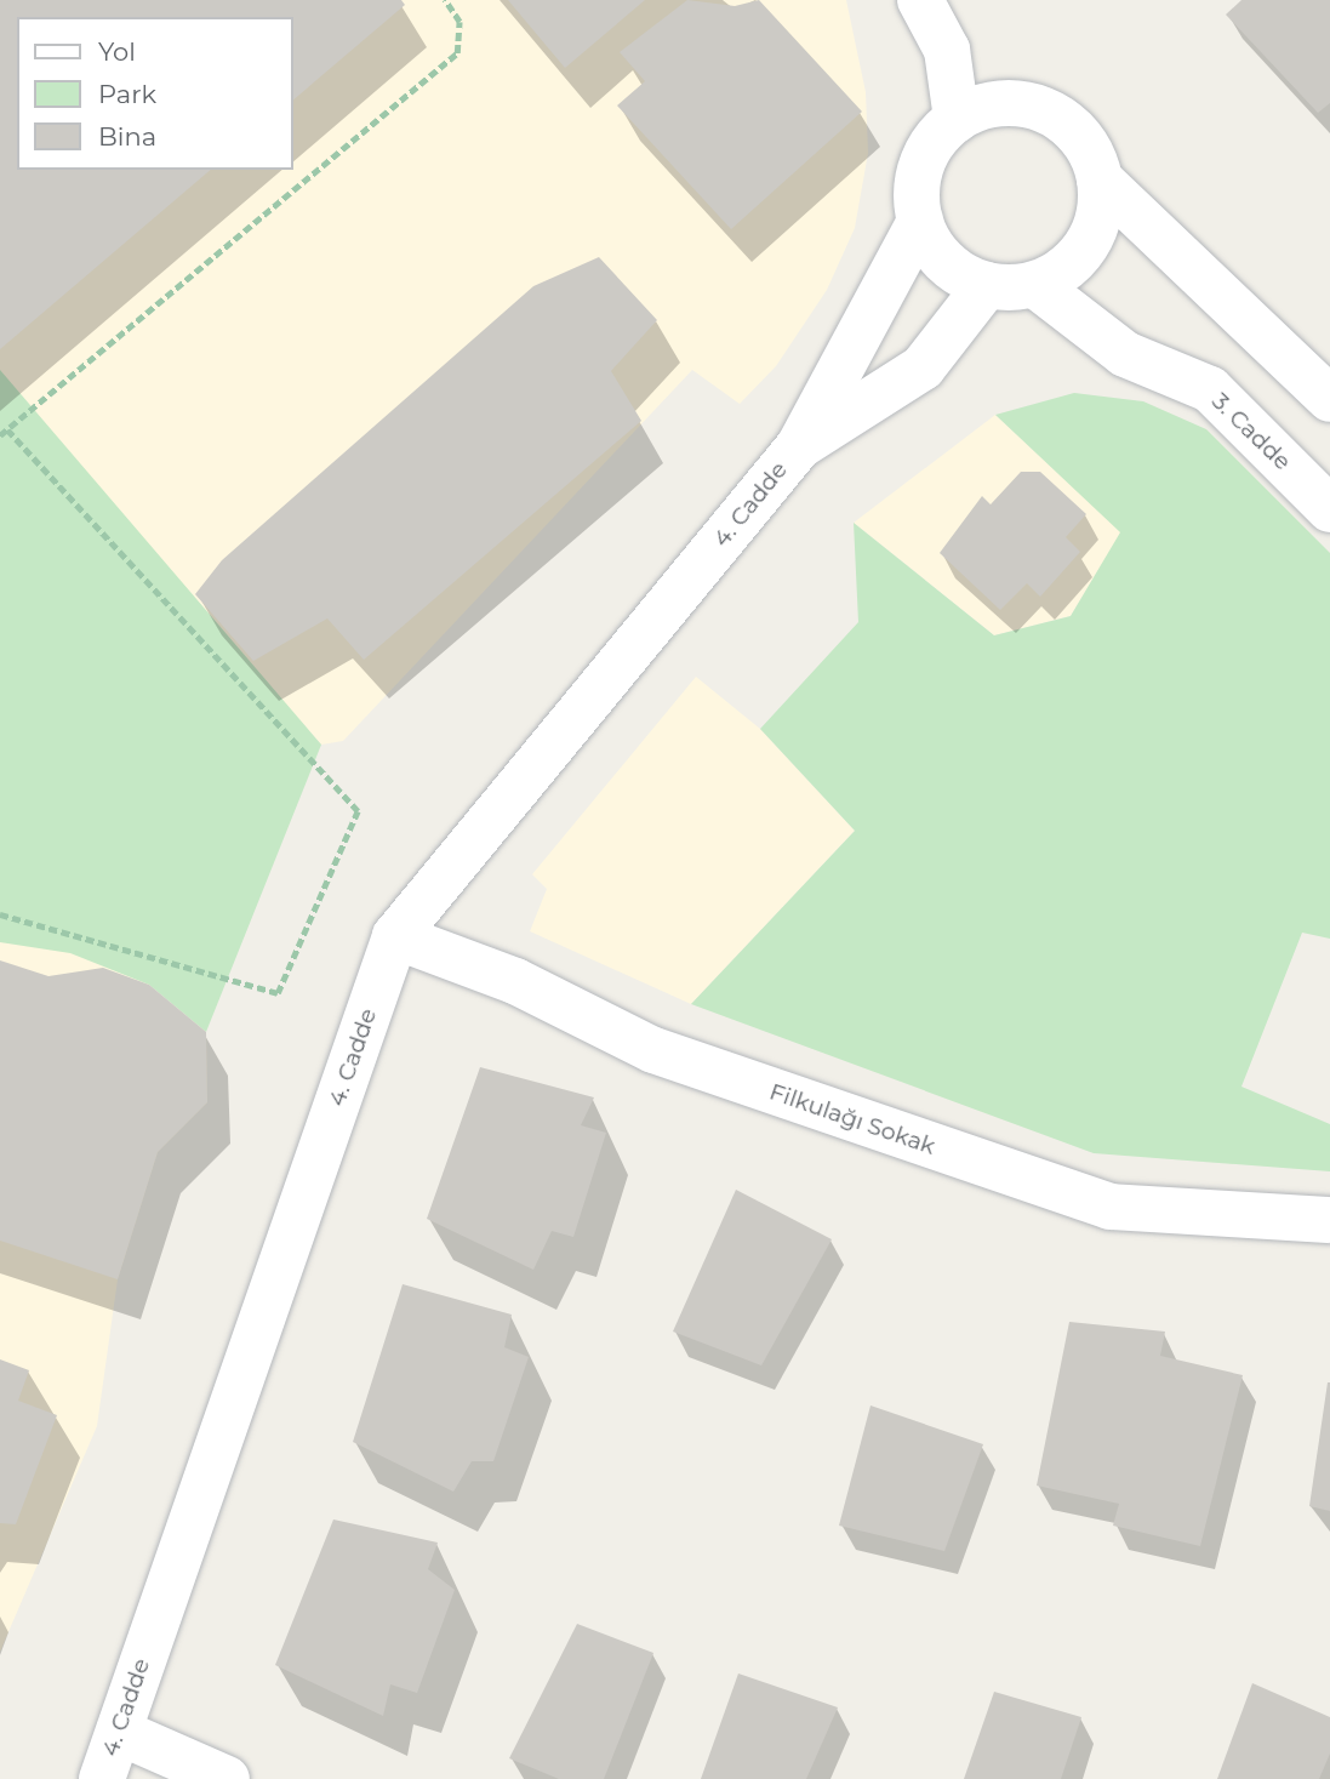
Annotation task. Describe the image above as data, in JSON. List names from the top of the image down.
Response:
{
  "streets": {
    "street": ["3. Cadde", "4. Cadde", "Filkulağı Sokak"]
  },
  "crossings": [
    ["4. Cadde", "Filkulağı Sokak"]
  ],
  "legend": ["Yol", "Park", "Bina"]
}
